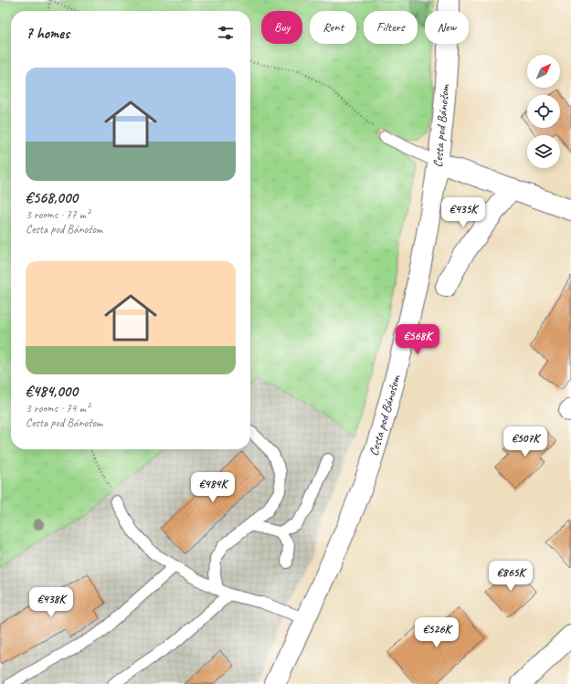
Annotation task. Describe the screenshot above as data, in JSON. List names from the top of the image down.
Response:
{
  "streets": {
    "street": ["Cesta pod Bánošom"]
  },
  "north": "top right",
  "page": {
    "chip": [
      "Buy",
      "Rent",
      "Filters",
      "New"
    ],
    "heading": "7 homes",
    "list": [
      {
        "name": "€568,000",
        "note": "3 rooms · 77 m² · Cesta pod Bánošom"
      },
      {
        "name": "€484,000",
        "note": "3 rooms · 74 m² · Cesta pod Bánošom"
      }
    ],
    "price": [
      "€435K",
      "€568K",
      "€507K",
      "€484K",
      "€865K",
      "€438K",
      "€526K"
    ]
  }
}
